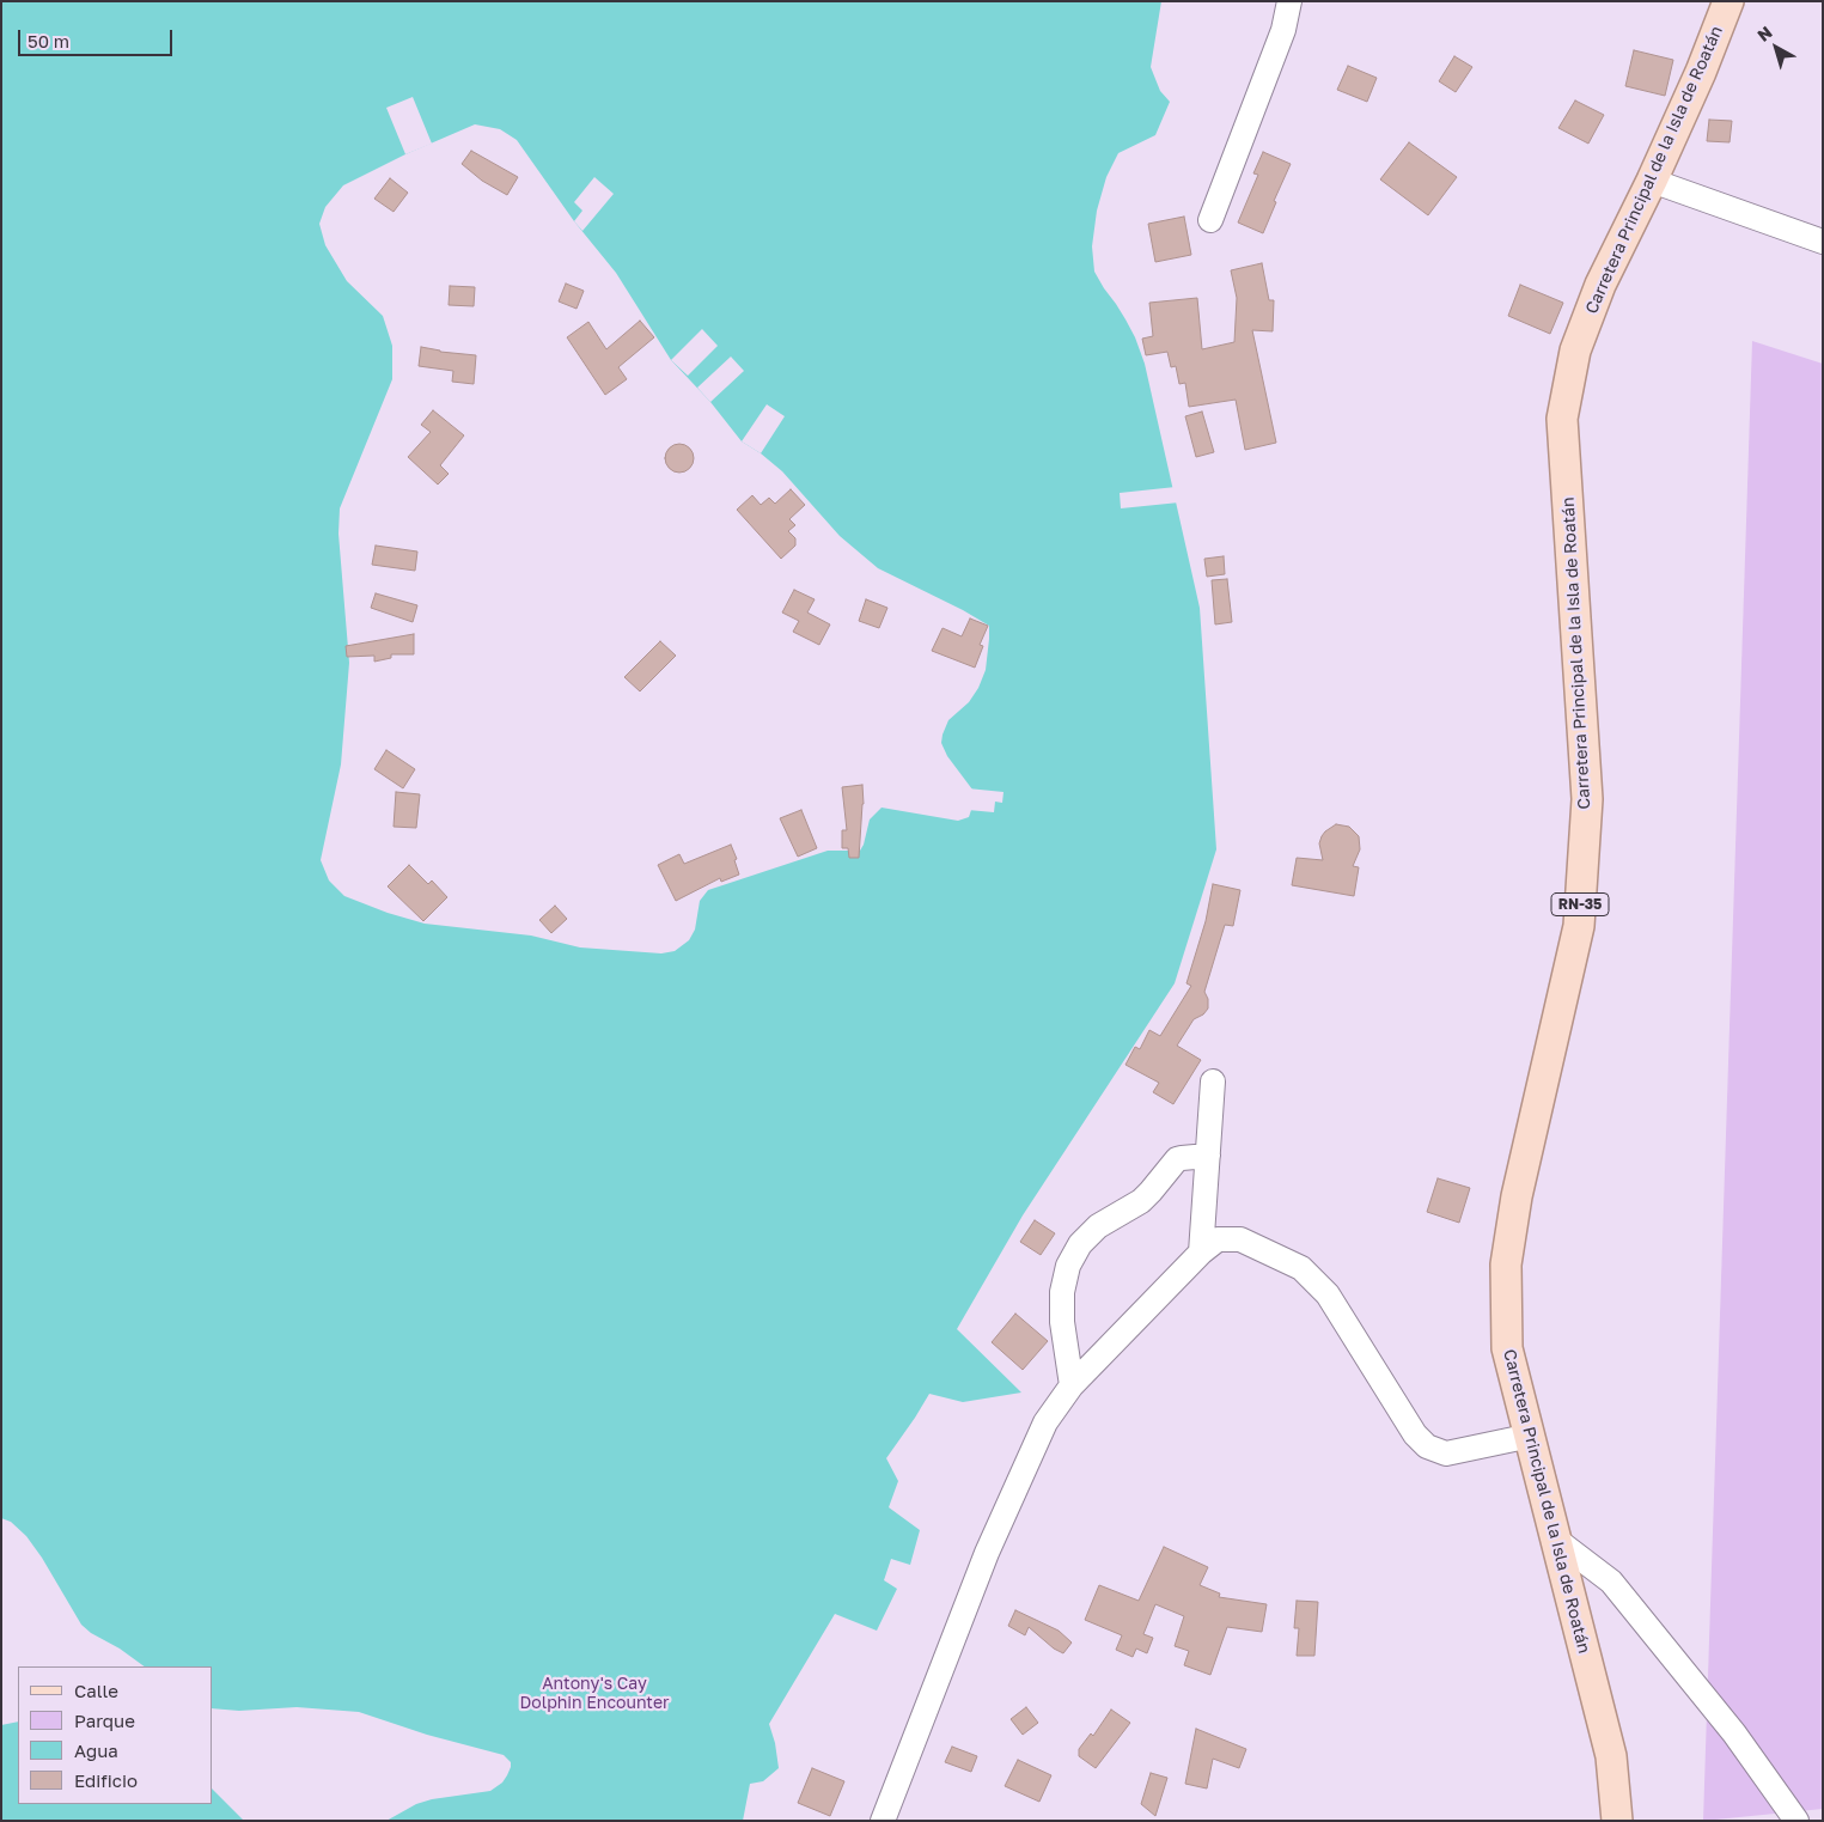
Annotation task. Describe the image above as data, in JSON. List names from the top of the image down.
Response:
{
  "streets": {
    "main road": ["Carretera Principal de la Isla de Roatán", "RN-35"]
  },
  "parks": ["Antony's Cay Dolphin Encounter"],
  "legend": [
    "Calle",
    "Parque",
    "Agua",
    "Edificio"
  ],
  "scale_bar": "50 m",
  "north": "top left"
}
